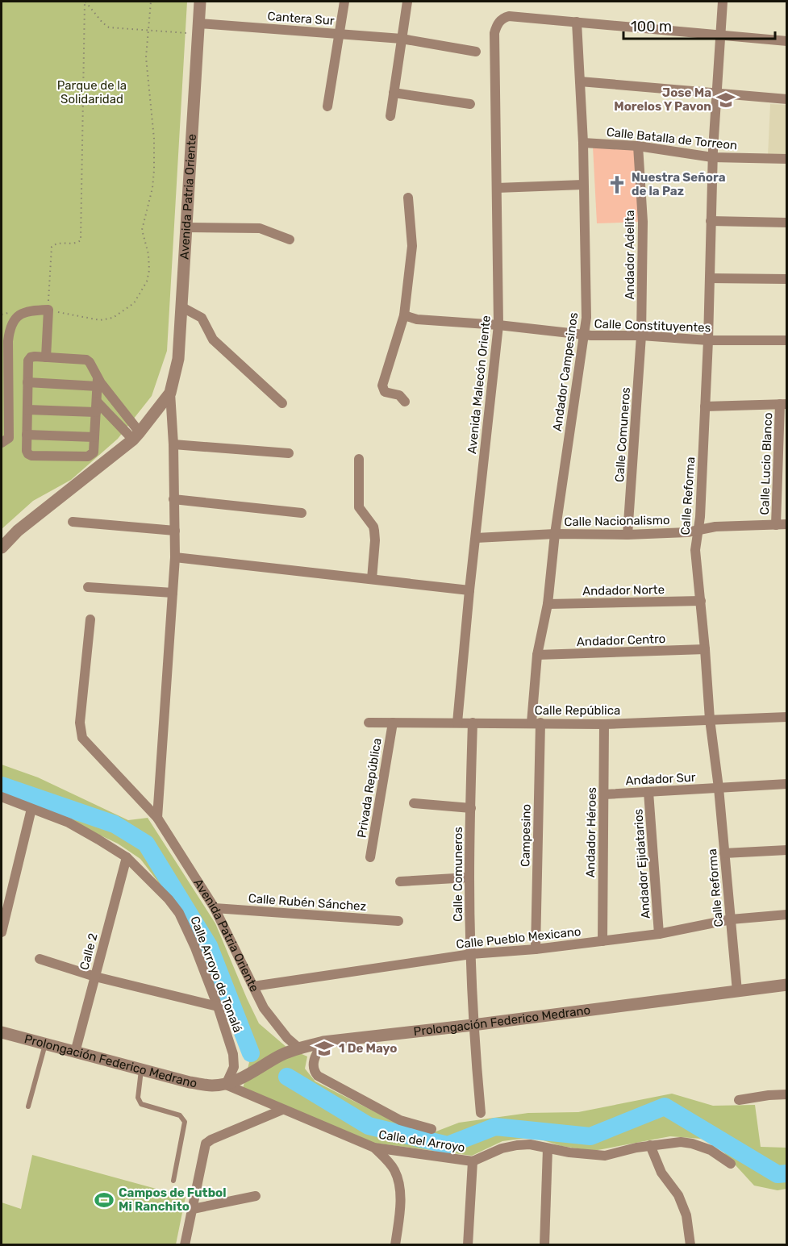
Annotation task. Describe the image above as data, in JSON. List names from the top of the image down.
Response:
{
  "streets": {
    "street": [
      "Cantera Sur",
      "Calle Batalla de Torreon",
      "Avenida Patria Oriente",
      "Andador Adelita",
      "Calle Constituyentes",
      "Andador Campesinos",
      "Avenida Malecón Oriente",
      "Calle Comuneros",
      "Calle Lucio Blanco",
      "Calle Reforma",
      "Calle Nacionalismo",
      "Andador Norte",
      "Andador Centro",
      "Calle República",
      "Andador Sur",
      "Privada República",
      "Andador Héroes",
      "Campesino",
      "Andador Ejidatarios",
      "Calle Rubén Sánchez",
      "Calle Pueblo Mexicano",
      "Calle 2",
      "Calle Arroyo de Tonalá",
      "Prolongación Federico Medrano",
      "Calle del Arroyo"
    ]
  },
  "crossings": [
    ["Cantera Sur", "Avenida Patria Oriente"],
    ["Calle Batalla de Torreon", "Andador Adelita"],
    ["Calle Batalla de Torreon", "Andador Campesinos"],
    ["Calle Batalla de Torreon", "Calle Reforma"],
    ["Avenida Patria Oriente", "Calle Rubén Sánchez"],
    ["Avenida Patria Oriente", "Calle Pueblo Mexicano"],
    ["Avenida Patria Oriente", "Prolongación Federico Medrano"],
    ["Andador Adelita", "Calle Constituyentes"],
    ["Andador Adelita", "Calle Comuneros"],
    ["Calle Constituyentes", "Andador Campesinos"],
    ["Calle Constituyentes", "Avenida Malecón Oriente"],
    ["Calle Constituyentes", "Calle Comuneros"],
    ["Calle Constituyentes", "Calle Reforma"],
    ["Andador Campesinos", "Avenida Malecón Oriente"],
    ["Andador Campesinos", "Calle Nacionalismo"],
    ["Andador Campesinos", "Andador Norte"],
    ["Andador Campesinos", "Andador Centro"],
    ["Andador Campesinos", "Calle República"],
    ["Andador Campesinos", "Campesino"],
    ["Avenida Malecón Oriente", "Calle Nacionalismo"],
    ["Avenida Malecón Oriente", "Calle República"],
    ["Calle Comuneros", "Calle Nacionalismo"],
    ["Calle Comuneros", "Calle República"],
    ["Calle Comuneros", "Calle Pueblo Mexicano"],
    ["Calle Comuneros", "Prolongación Federico Medrano"],
    ["Calle Lucio Blanco", "Calle Nacionalismo"],
    ["Calle Reforma", "Calle Nacionalismo"],
    ["Calle Reforma", "Andador Norte"],
    ["Calle Reforma", "Andador Centro"],
    ["Calle Reforma", "Calle República"],
    ["Calle Reforma", "Andador Sur"],
    ["Calle Reforma", "Calle Pueblo Mexicano"],
    ["Calle Reforma", "Prolongación Federico Medrano"],
    ["Calle República", "Privada República"],
    ["Calle República", "Andador Héroes"],
    ["Calle República", "Campesino"],
    ["Andador Sur", "Andador Héroes"],
    ["Andador Sur", "Andador Ejidatarios"],
    ["Andador Héroes", "Calle Pueblo Mexicano"],
    ["Campesino", "Calle Pueblo Mexicano"],
    ["Andador Ejidatarios", "Calle Pueblo Mexicano"],
    ["Calle 2", "Calle Arroyo de Tonalá"],
    ["Calle 2", "Prolongación Federico Medrano"],
    ["Calle Arroyo de Tonalá", "Prolongación Federico Medrano"],
    ["Calle Arroyo de Tonalá", "Calle del Arroyo"],
    ["Prolongación Federico Medrano", "Calle del Arroyo"]
  ],
  "parks": ["Parque de la Solidaridad"],
  "places": {
    "school or university": ["Jose Ma Morelos Y Pavon", "1 De Mayo"],
    "church": ["Nuestra Señora de la Paz"],
    "sports": ["Campos de Futbol Mi Ranchito"]
  },
  "scale_bar": "100 m"
}
